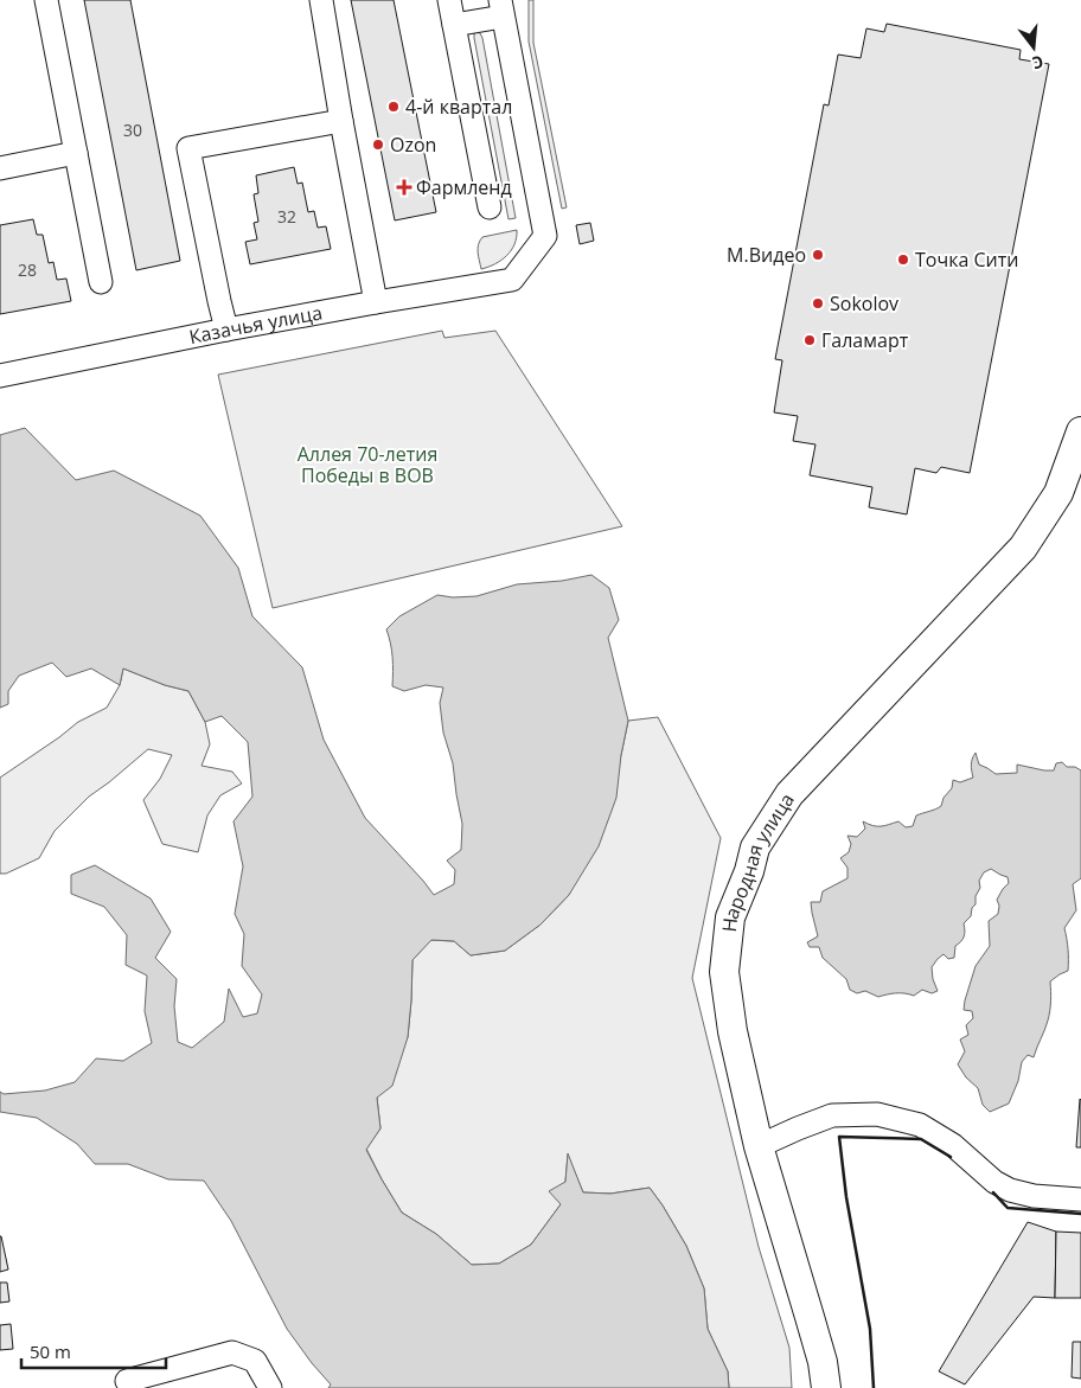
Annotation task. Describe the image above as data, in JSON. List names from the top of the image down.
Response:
{
  "streets": {
    "main road": ["Народная улица"],
    "street": ["Казачья улица"]
  },
  "parks": ["Аллея 70-летия Победы в ВОВ"],
  "places": {
    "other": [
      "4-й квартал",
      "Ozon",
      "М.Видео",
      "Точка Сити",
      "Sokolov",
      "Галамарт"
    ],
    "health": ["Фармленд"]
  },
  "house_numbers": ["30", "32", "28"],
  "scale_bar": "50 m",
  "north": "bottom"
}
